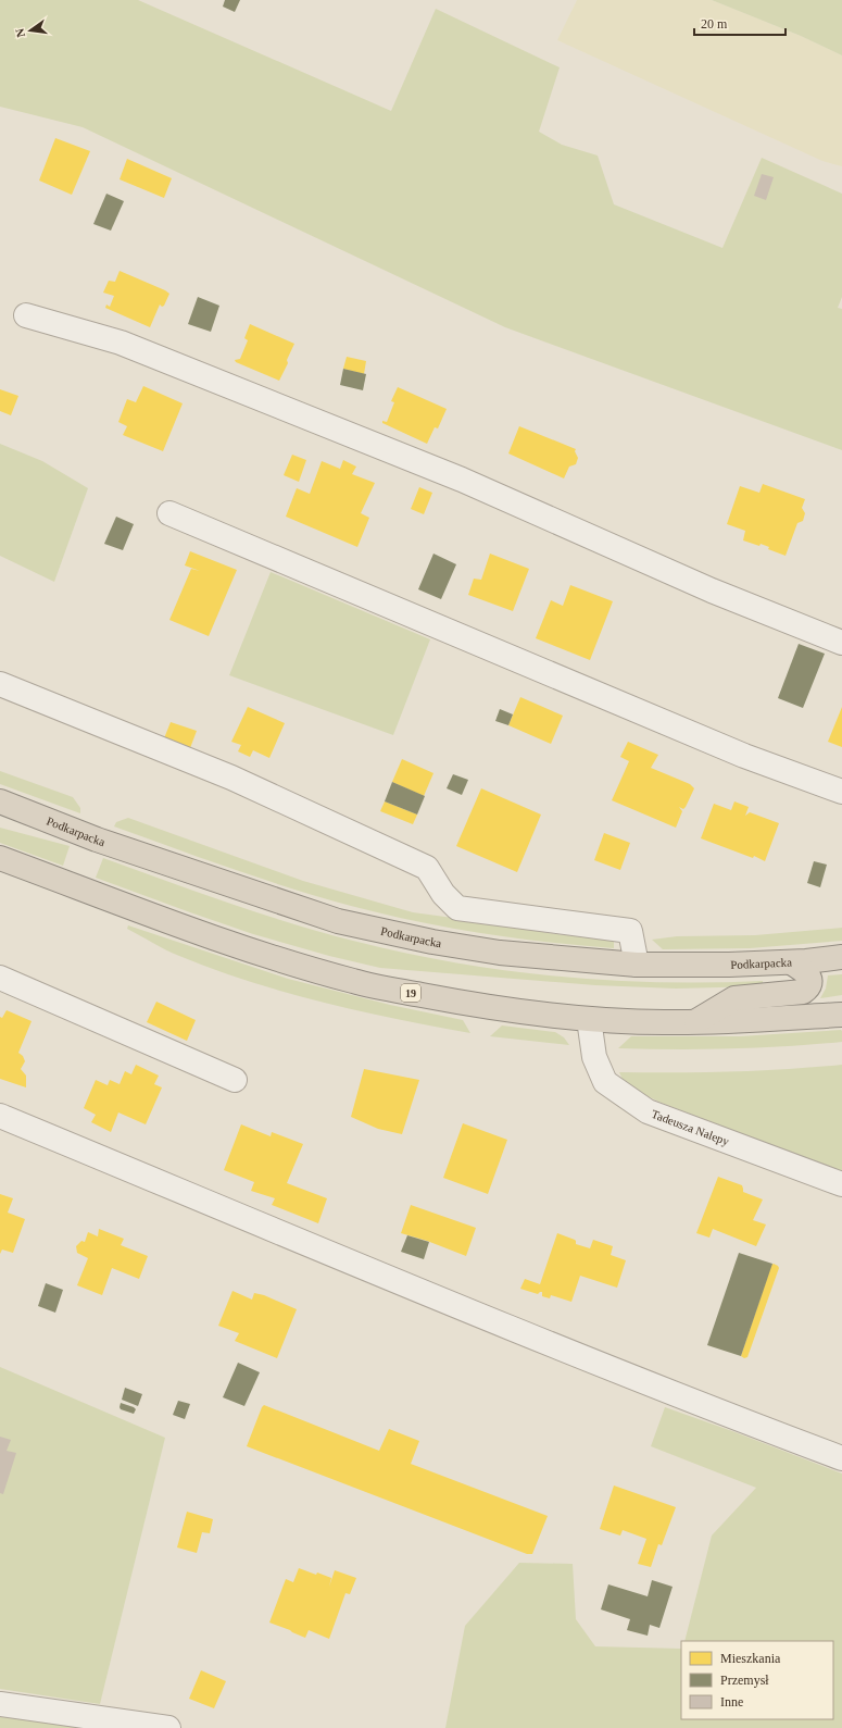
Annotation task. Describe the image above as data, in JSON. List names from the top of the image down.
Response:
{
  "streets": {
    "highway": ["Podkarpacka", "19"],
    "street": ["Tadeusza Nalepy"]
  },
  "crossings": [
    ["19", "Tadeusza Nalepy"]
  ],
  "legend": ["Mieszkania", "Przemysł", "Inne"],
  "scale_bar": "20 m",
  "north": "left"
}
